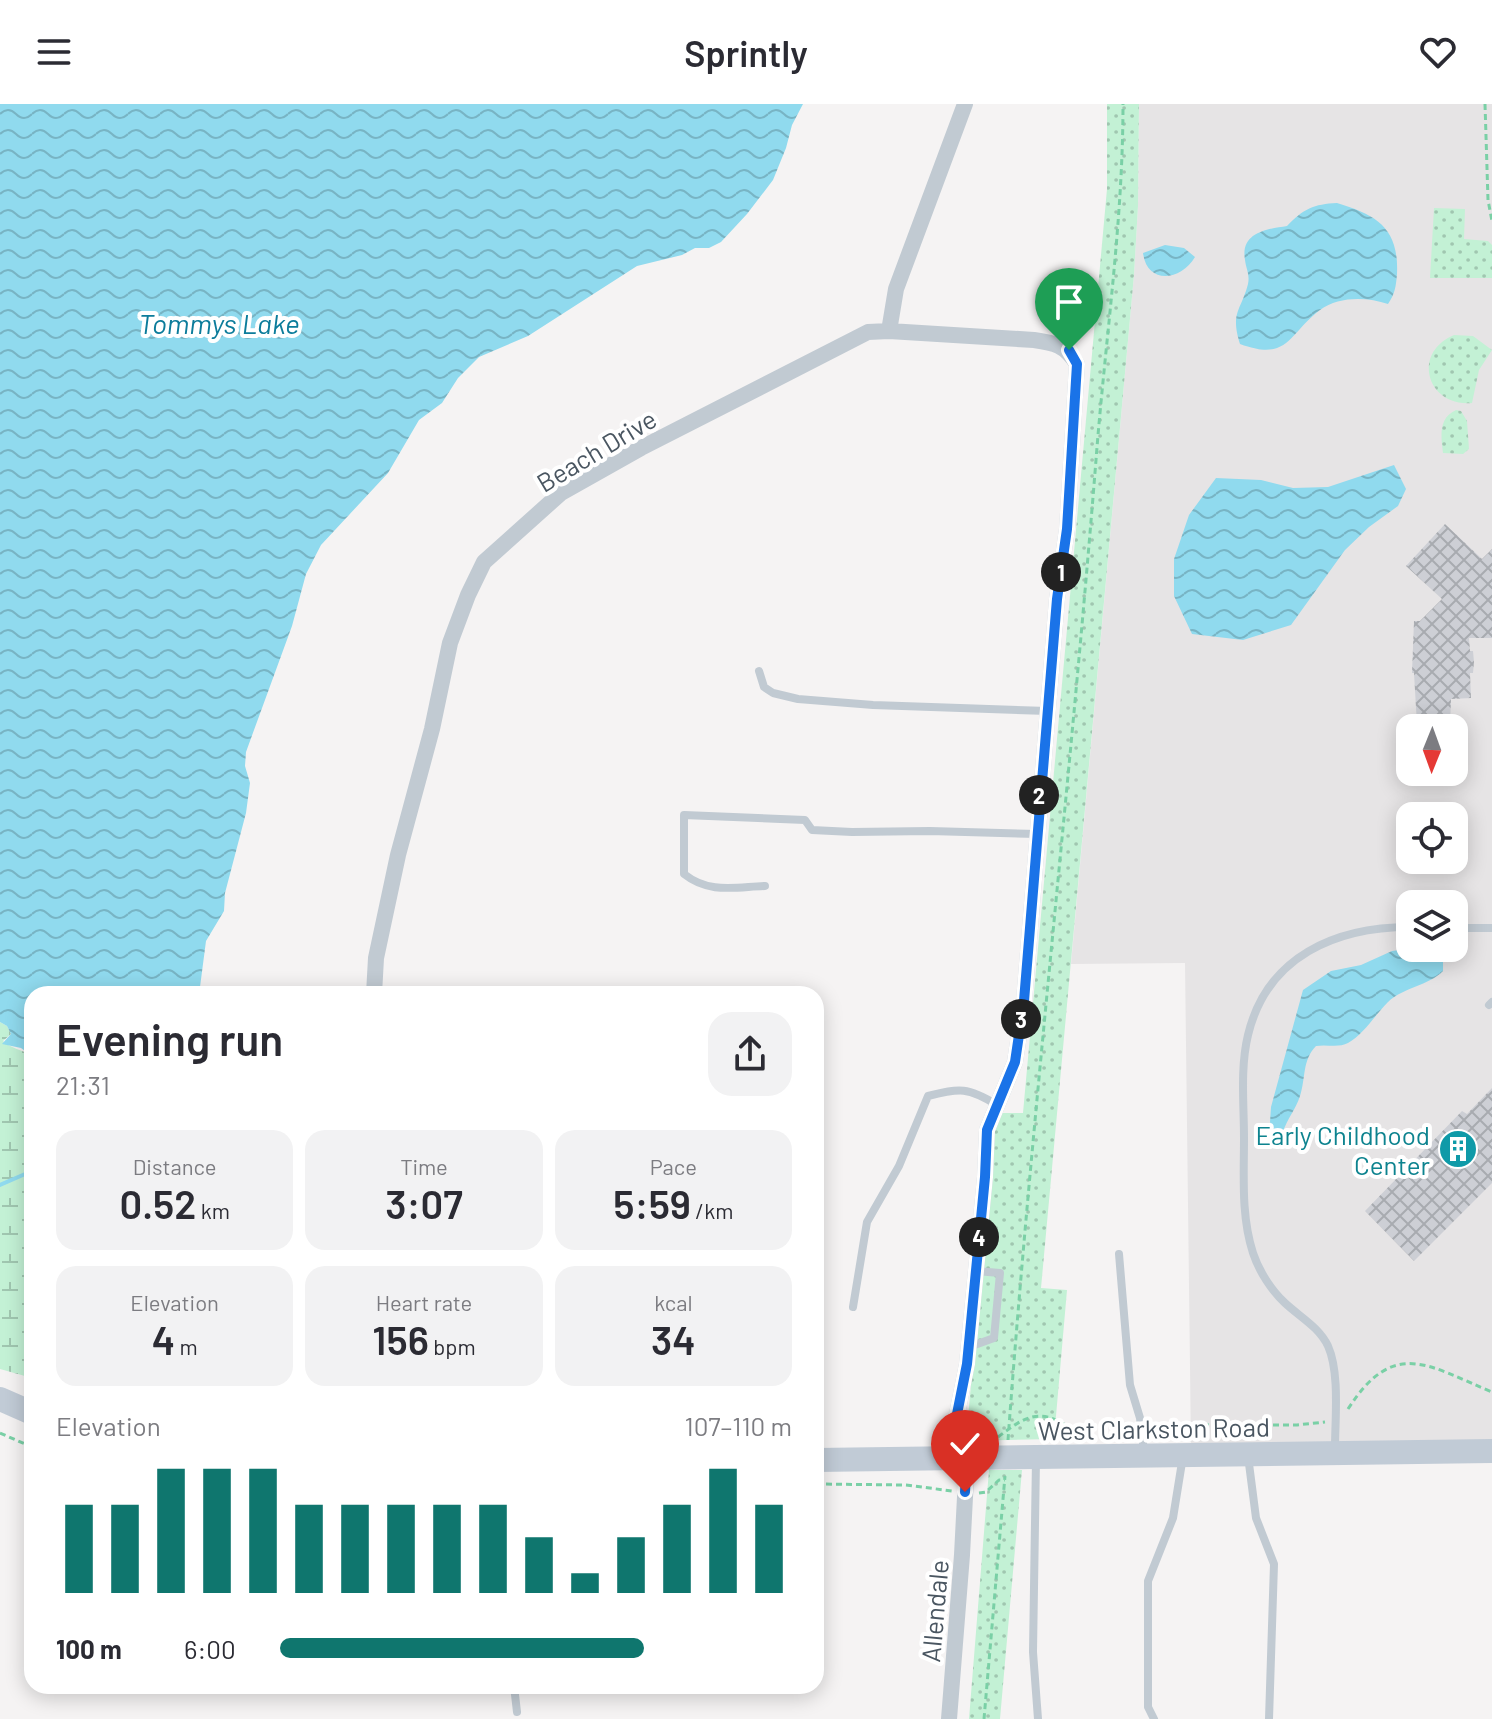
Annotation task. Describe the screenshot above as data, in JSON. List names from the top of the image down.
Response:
{
  "streets": {
    "main road": ["West Clarkston Road"],
    "street": ["Beach Drive", "Allendale"]
  },
  "crossings": [
    ["Beach Drive", "Allendale"],
    ["West Clarkston Road", "Allendale"]
  ],
  "water": ["Tommys Lake"],
  "places": {
    "building": ["Early Childhood Center"]
  },
  "north": "bottom",
  "page": {
    "header": "Sprintly",
    "pins": [
      "1",
      "2",
      "3",
      "4"
    ],
    "heading": ["Evening run", "21:31"],
    "stats": [
      ["Distance", "0.52 km"],
      ["Time", "3:07"],
      ["Pace", "5:59 /km"],
      ["Elevation", "4 m"],
      ["Heart rate", "156 bpm"],
      ["kcal", "34"]
    ],
    "chart": ["Elevation", "107–110 m"],
    "list": [
      {
        "name": "100 m",
        "note": "6:00"
      }
    ]
  }
}
